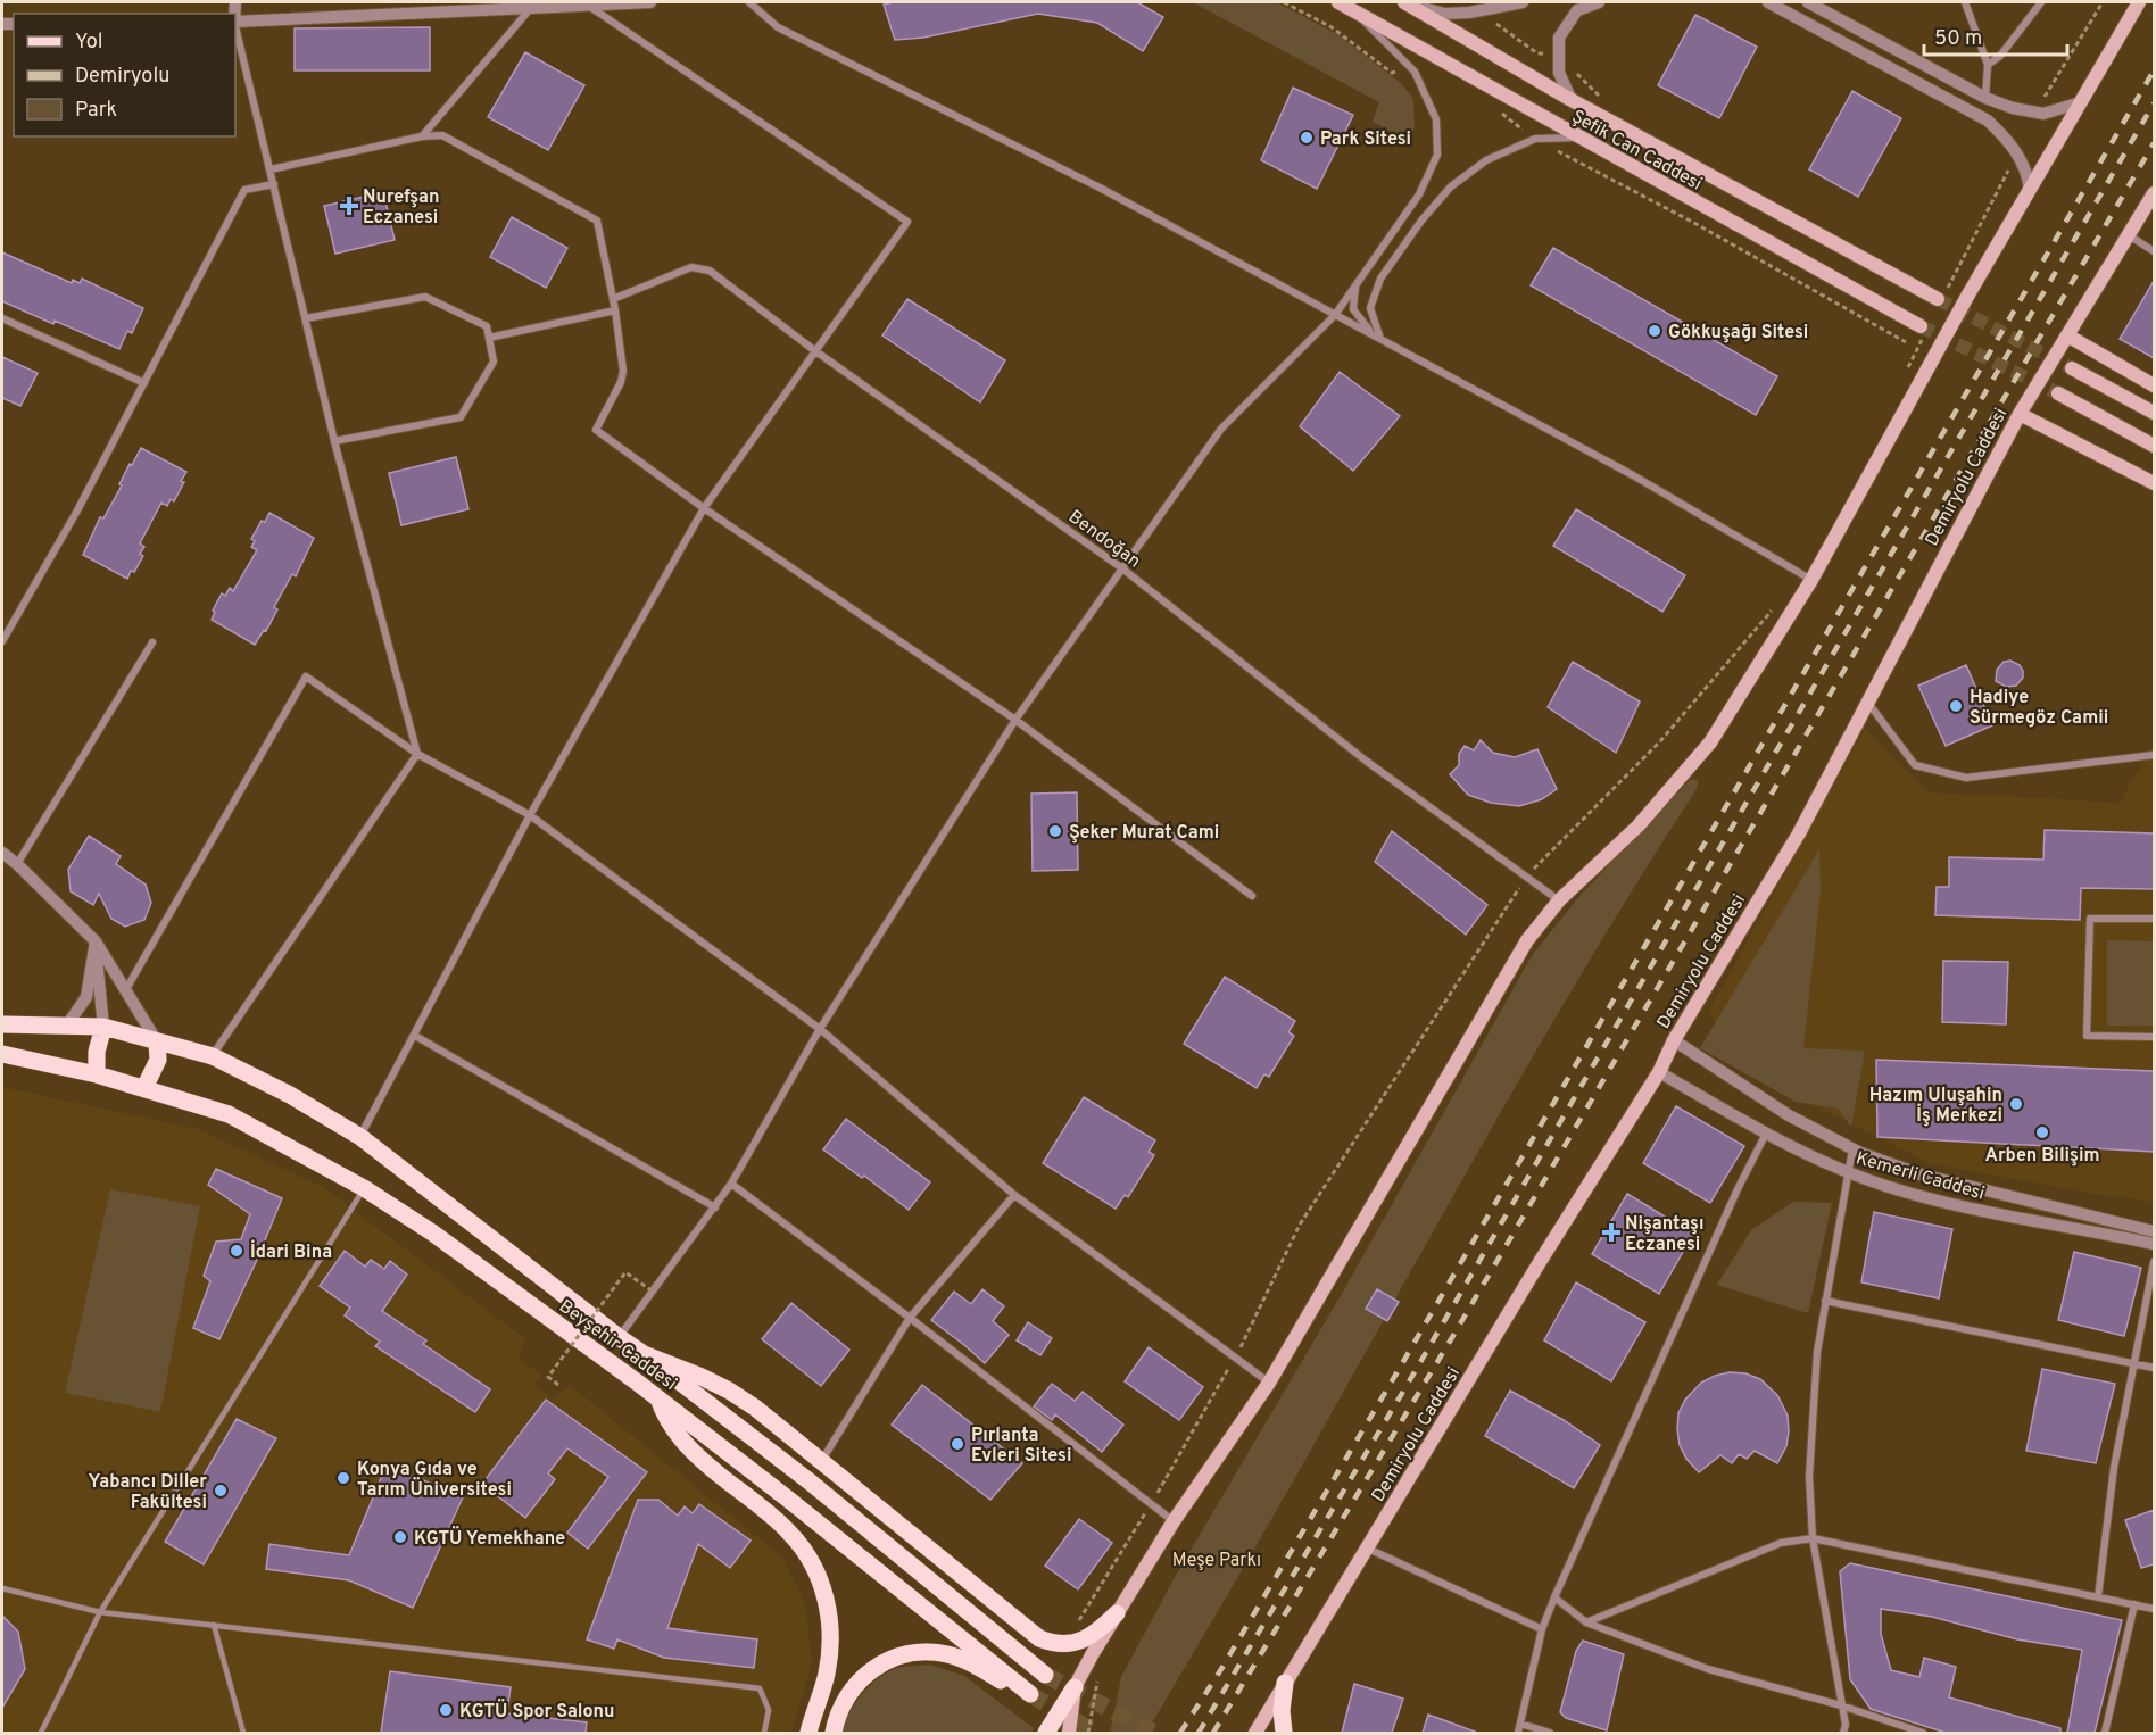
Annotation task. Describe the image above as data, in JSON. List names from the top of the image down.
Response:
{
  "streets": {
    "main road": ["Şefik Can Caddesi", "Demiryolu Caddesi", "Beyşehir Caddesi"],
    "street": ["Bendoğan", "Kemerli Caddesi"]
  },
  "crossings": [
    ["Demiryolu Caddesi", "Kemerli Caddesi"]
  ],
  "parks": ["Meşe Parkı"],
  "places": {
    "other": [
      "Park Sitesi",
      "Gökkuşağı Sitesi",
      "Hadiye Sürmegöz Camii",
      "Şeker Murat Cami",
      "Hazım Uluşahin İş Merkezi",
      "Arben Bilişim",
      "İdari Bina",
      "Pırlanta Evleri Sitesi",
      "Konya Gıda ve Tarım Üniversitesi",
      "Yabancı Diller Fakültesi",
      "KGTÜ Yemekhane",
      "KGTÜ Spor Salonu"
    ],
    "health": ["Nurefşan Eczanesi", "Nişantaşı Eczanesi"]
  },
  "legend": ["Yol", "Demiryolu", "Park"],
  "scale_bar": "50 m"
}
